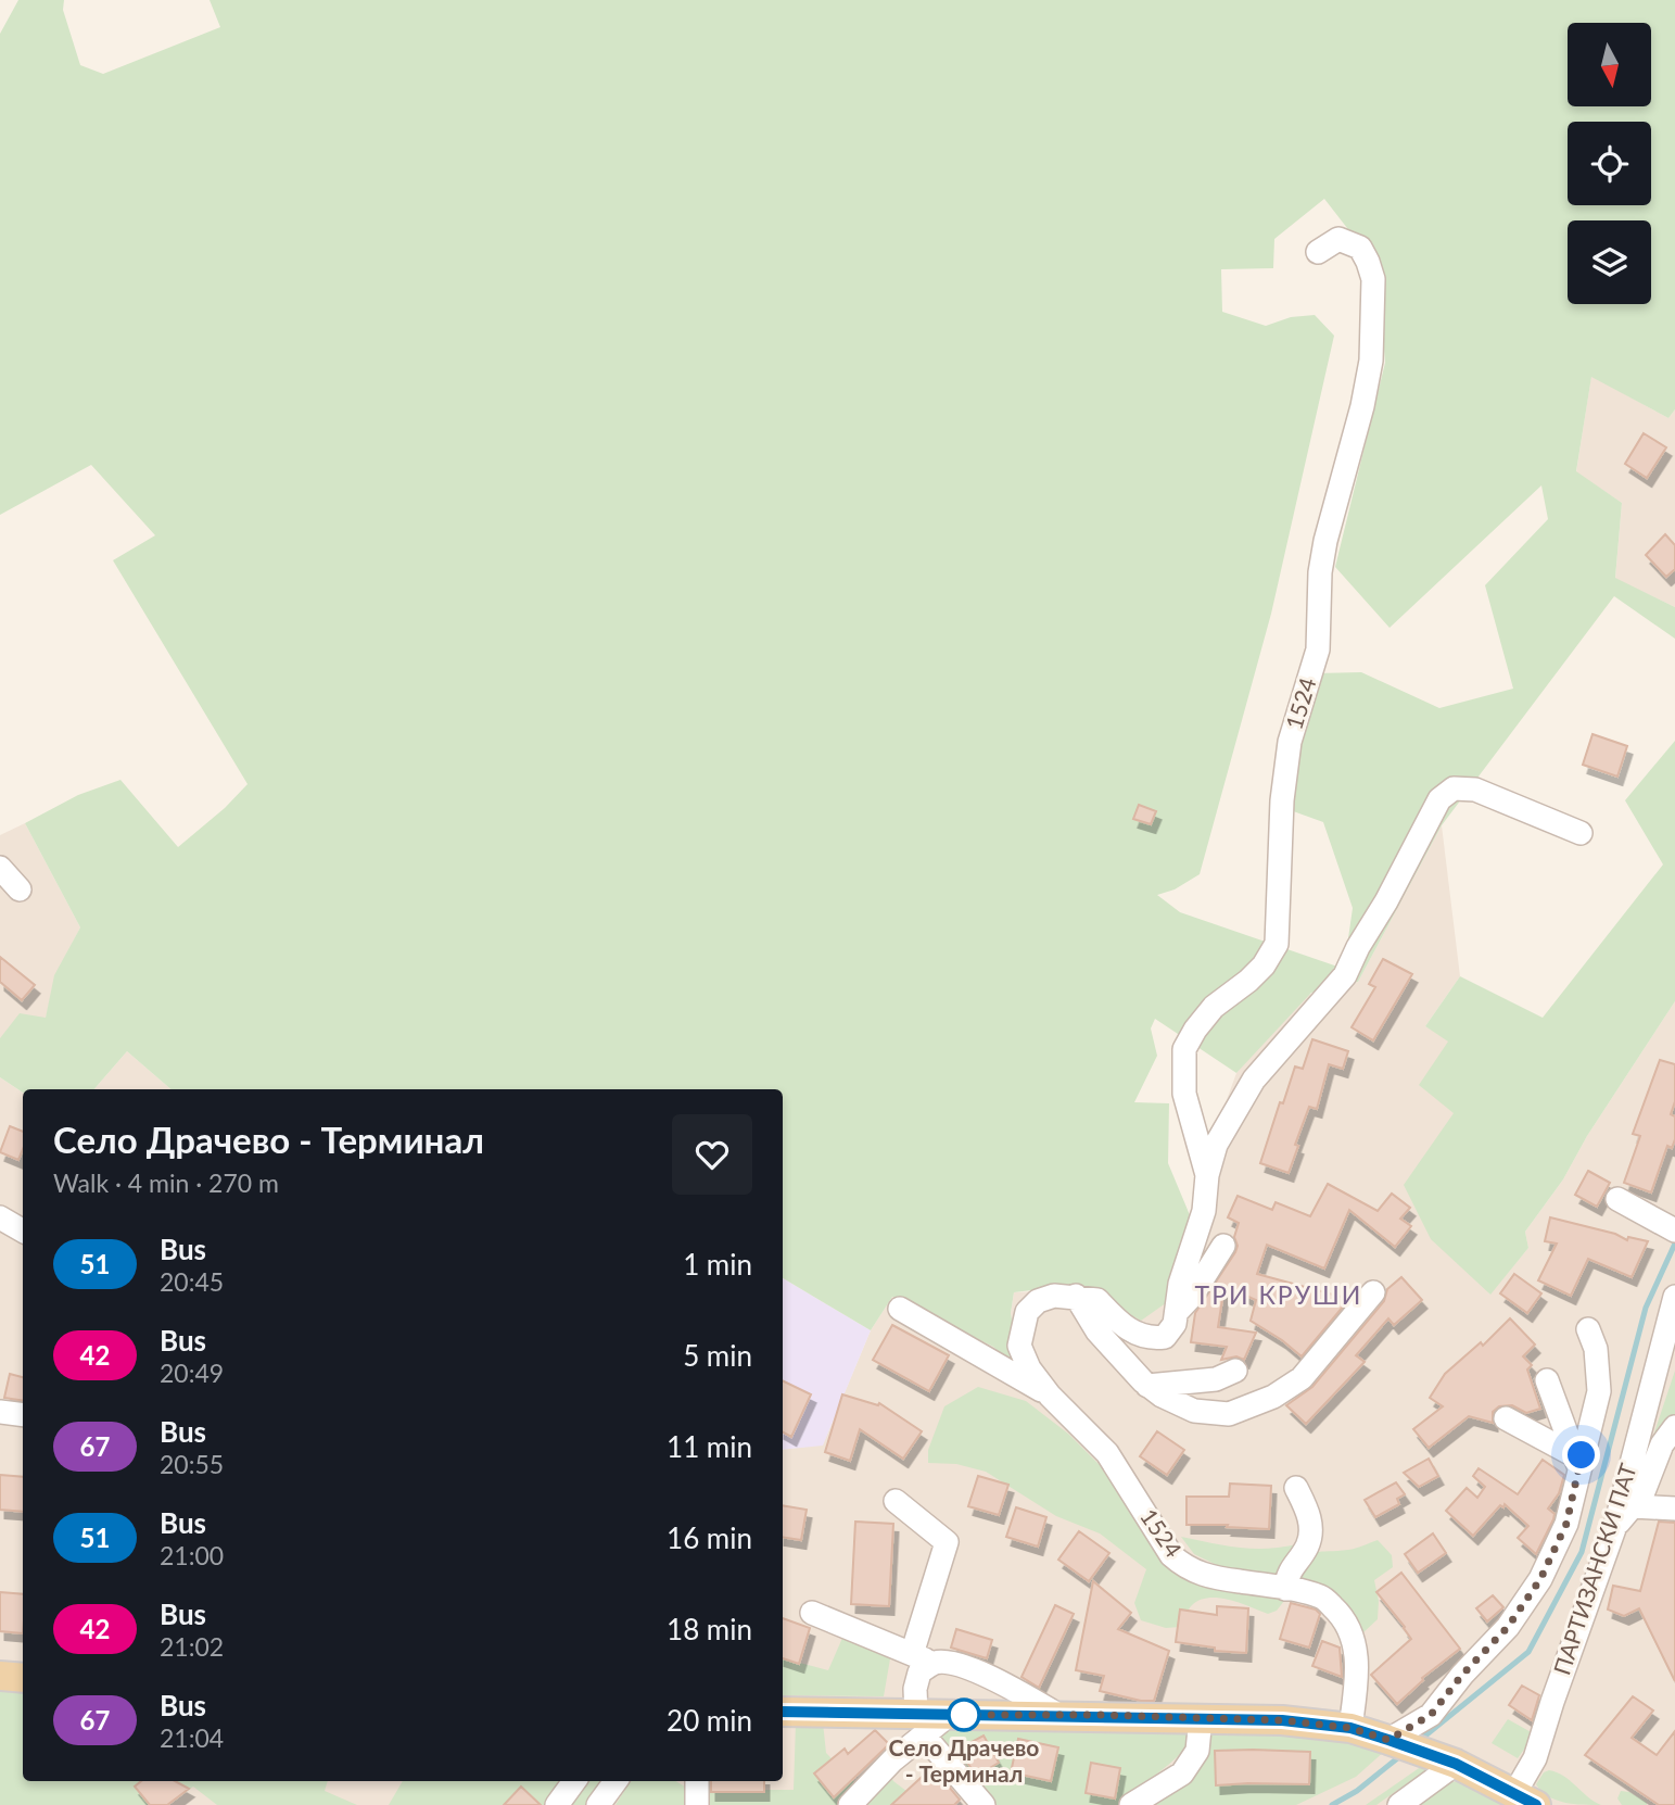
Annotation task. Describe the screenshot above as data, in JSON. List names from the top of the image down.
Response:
{
  "streets": {
    "street": ["1524", "ПАРТИЗАНСКИ ПАТ"]
  },
  "districts": ["ТРИ КРУШИ"],
  "places": ["Село Драчево - Терминал"],
  "lines": ["bus line 51"],
  "north": "bottom",
  "page": {
    "heading": ["Село Драчево - Терминал", "Walk · 4 min · 270 m"],
    "list": [
      {
        "mark": "51",
        "name": "Bus",
        "note": "20:45",
        "value": "1 min"
      },
      {
        "mark": "42",
        "name": "Bus",
        "note": "20:49",
        "value": "5 min"
      },
      {
        "mark": "67",
        "name": "Bus",
        "note": "20:55",
        "value": "11 min"
      },
      {
        "mark": "51",
        "name": "Bus",
        "note": "21:00",
        "value": "16 min"
      },
      {
        "mark": "42",
        "name": "Bus",
        "note": "21:02",
        "value": "18 min"
      },
      {
        "mark": "67",
        "name": "Bus",
        "note": "21:04",
        "value": "20 min"
      }
    ]
  }
}
